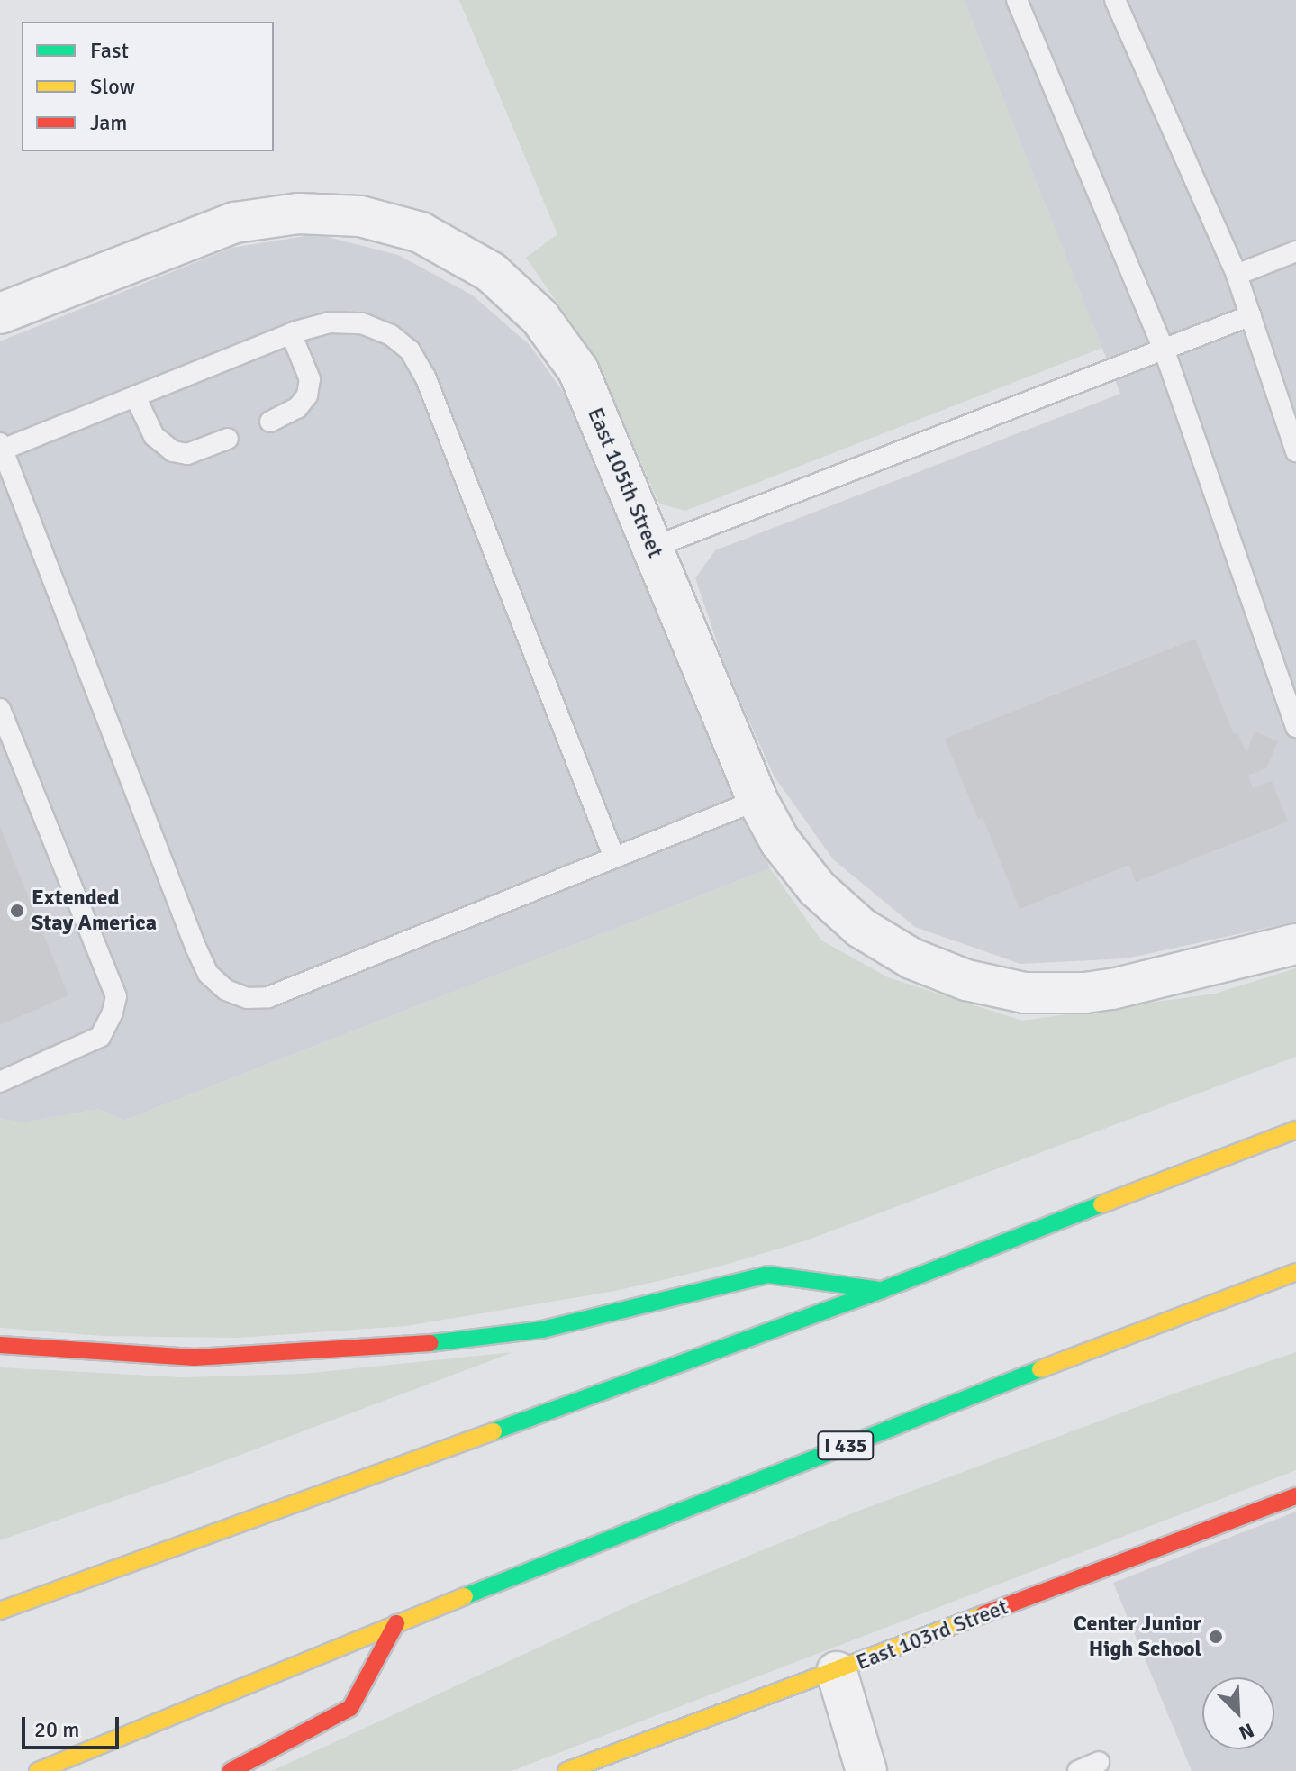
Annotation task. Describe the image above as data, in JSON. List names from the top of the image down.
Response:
{
  "streets": {
    "main road": ["I 435", "East 103rd Street"],
    "street": ["East 105th Street"]
  },
  "places": ["Extended Stay America", "Center Junior High School"],
  "legend": ["Fast", "Slow", "Jam"],
  "scale_bar": "20 m",
  "north": "bottom right"
}
